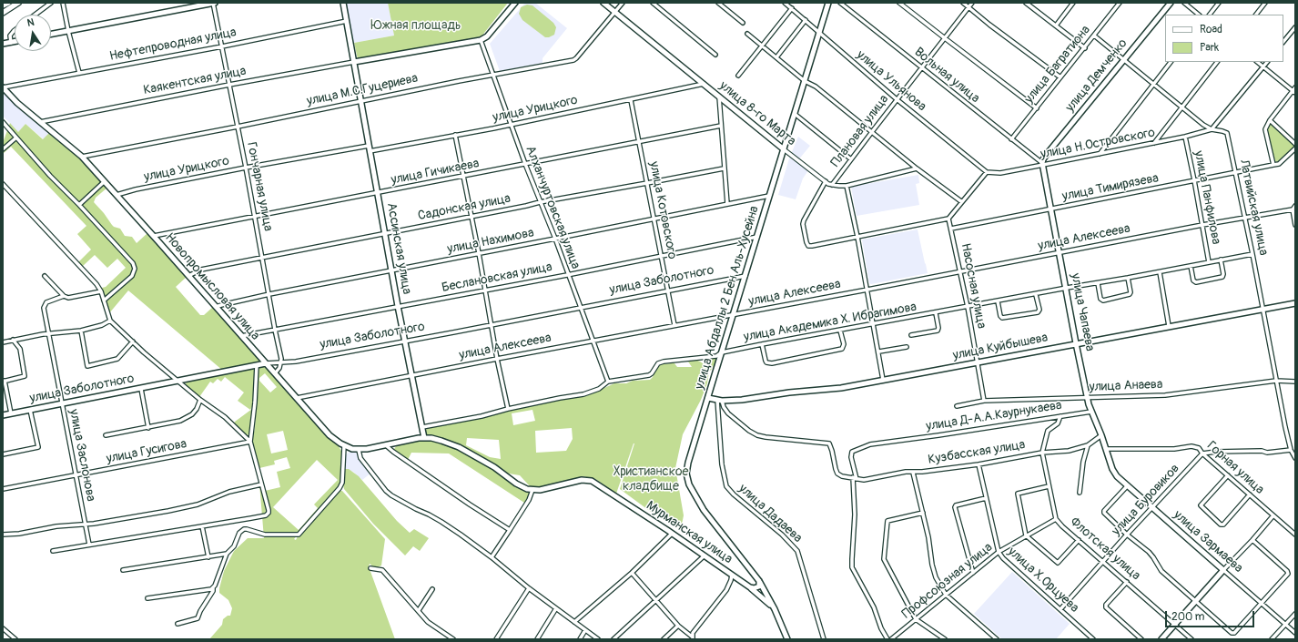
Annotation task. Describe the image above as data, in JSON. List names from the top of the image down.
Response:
{
  "streets": {
    "street": [
      "Нефтепроводная улица",
      "улица Багратиона",
      "Вольная улица",
      "улица Демченко",
      "Каякентская улица",
      "улица Ульянова",
      "улица М.С.Гуцериева",
      "улица Урицкого",
      "улица 8-го Марта",
      "Плановая улица",
      "улица Н.Островского",
      "улица Гичикаева",
      "Гончарная улица",
      "улица Тимирязева",
      "улица Панфилова",
      "Садонская улица",
      "Алханчуртовская улица",
      "Латвийская улица",
      "улица Котовского",
      "улица Алексеева",
      "улица Нахимова",
      "Ассинская улица",
      "Беслановская улица",
      "улица Заболотного",
      "Насосная улица",
      "Новопромысловая улица",
      "улица Абдаллы 2 Бен Аль-Хусейна",
      "улица Чапаева",
      "улица Академика Х. Ибрагимова",
      "улица Куйбышева",
      "улица Анаева",
      "улица Д-А.А.Каурнукаева",
      "улица Гусигова",
      "Кузбасская улица",
      "улица Заслонова",
      "Горная улица",
      "улица Буровиков",
      "улица Дадаева",
      "Мурманская улица",
      "улица Зармаева",
      "Флотская улица",
      "улица Х.Орцуева",
      "Профсоюзная улица"
    ]
  },
  "crossings": [
    ["Нефтепроводная улица", "Гончарная улица"],
    ["Нефтепроводная улица", "Ассинская улица"],
    ["Нефтепроводная улица", "Новопромысловая улица"],
    ["улица Багратиона", "Вольная улица"],
    ["улица Багратиона", "Латвийская улица"],
    ["Вольная улица", "улица Демченко"],
    ["Вольная улица", "Плановая улица"],
    ["Вольная улица", "улица Н.Островского"],
    ["Вольная улица", "улица Чапаева"],
    ["улица Демченко", "улица Н.Островского"],
    ["улица Демченко", "Латвийская улица"],
    ["улица Демченко", "улица Чапаева"],
    ["Каякентская улица", "Гончарная улица"],
    ["Каякентская улица", "Ассинская улица"],
    ["Каякентская улица", "Новопромысловая улица"],
    ["улица Ульянова", "Плановая улица"],
    ["улица Ульянова", "улица Н.Островского"],
    ["улица Ульянова", "улица Абдаллы 2 Бен Аль-Хусейна"],
    ["улица М.С.Гуцериева", "улица 8-го Марта"],
    ["улица М.С.Гуцериева", "Гончарная улица"],
    ["улица М.С.Гуцериева", "Алханчуртовская улица"],
    ["улица М.С.Гуцериева", "Ассинская улица"],
    ["улица М.С.Гуцериева", "Новопромысловая улица"],
    ["улица Урицкого", "улица 8-го Марта"],
    ["улица Урицкого", "Гончарная улица"],
    ["улица Урицкого", "Алханчуртовская улица"],
    ["улица Урицкого", "улица Котовского"],
    ["улица Урицкого", "Ассинская улица"],
    ["улица Урицкого", "Новопромысловая улица"],
    ["улица 8-го Марта", "Плановая улица"],
    ["улица 8-го Марта", "улица Абдаллы 2 Бен Аль-Хусейна"],
    ["Плановая улица", "улица Алексеева"],
    ["Плановая улица", "улица Академика Х. Ибрагимова"],
    ["Плановая улица", "улица Куйбышева"],
    ["улица Н.Островского", "улица Панфилова"],
    ["улица Н.Островского", "Латвийская улица"],
    ["улица Н.Островского", "улица Чапаева"],
    ["улица Гичикаева", "Гончарная улица"],
    ["улица Гичикаева", "Алханчуртовская улица"],
    ["улица Гичикаева", "улица Котовского"],
    ["улица Гичикаева", "Ассинская улица"],
    ["улица Гичикаева", "Новопромысловая улица"],
    ["Гончарная улица", "Садонская улица"],
    ["Гончарная улица", "улица Нахимова"],
    ["Гончарная улица", "Беслановская улица"],
    ["Гончарная улица", "улица Заболотного"],
    ["улица Тимирязева", "улица Панфилова"],
    ["улица Тимирязева", "Латвийская улица"],
    ["улица Тимирязева", "Насосная улица"],
    ["улица Тимирязева", "улица Чапаева"],
    ["улица Панфилова", "улица Алексеева"],
    ["улица Панфилова", "улица Академика Х. Ибрагимова"],
    ["Садонская улица", "Алханчуртовская улица"],
    ["Садонская улица", "улица Котовского"],
    ["Садонская улица", "Ассинская улица"],
    ["Садонская улица", "Новопромысловая улица"],
    ["Алханчуртовская улица", "улица Алексеева"],
    ["Алханчуртовская улица", "улица Нахимова"],
    ["Алханчуртовская улица", "Беслановская улица"],
    ["Алханчуртовская улица", "улица Заболотного"],
    ["Алханчуртовская улица", "улица Академика Х. Ибрагимова"],
    ["Латвийская улица", "улица Алексеева"],
    ["Латвийская улица", "улица Академика Х. Ибрагимова"],
    ["Латвийская улица", "улица Куйбышева"],
    ["Латвийская улица", "улица Анаева"],
    ["улица Котовского", "улица Алексеева"],
    ["улица Котовского", "улица Нахимова"],
    ["улица Котовского", "Беслановская улица"],
    ["улица Котовского", "улица Заболотного"],
    ["улица Алексеева", "Ассинская улица"],
    ["улица Алексеева", "Насосная улица"],
    ["улица Алексеева", "Новопромысловая улица"],
    ["улица Алексеева", "улица Абдаллы 2 Бен Аль-Хусейна"],
    ["улица Алексеева", "улица Чапаева"],
    ["улица Нахимова", "Ассинская улица"],
    ["улица Нахимова", "Новопромысловая улица"],
    ["улица Нахимова", "улица Абдаллы 2 Бен Аль-Хусейна"],
    ["Ассинская улица", "Беслановская улица"],
    ["Ассинская улица", "улица Заболотного"],
    ["Ассинская улица", "Новопромысловая улица"],
    ["Ассинская улица", "улица Академика Х. Ибрагимова"],
    ["Ассинская улица", "Мурманская улица"],
    ["Беслановская улица", "Новопромысловая улица"],
    ["Беслановская улица", "улица Абдаллы 2 Бен Аль-Хусейна"],
    ["улица Заболотного", "Новопромысловая улица"],
    ["улица Заболотного", "улица Абдаллы 2 Бен Аль-Хусейна"],
    ["улица Заболотного", "улица Заслонова"],
    ["Насосная улица", "улица Академика Х. Ибрагимова"],
    ["Насосная улица", "улица Куйбышева"],
    ["Насосная улица", "улица Анаева"],
    ["Новопромысловая улица", "Мурманская улица"],
    ["улица Абдаллы 2 Бен Аль-Хусейна", "улица Академика Х. Ибрагимова"],
    ["улица Абдаллы 2 Бен Аль-Хусейна", "улица Куйбышева"],
    ["улица Абдаллы 2 Бен Аль-Хусейна", "Мурманская улица"],
    ["улица Чапаева", "улица Академика Х. Ибрагимова"],
    ["улица Чапаева", "улица Куйбышева"],
    ["улица Чапаева", "улица Анаева"],
    ["улица Чапаева", "улица Д-А.А.Каурнукаева"],
    ["улица Чапаева", "Кузбасская улица"],
    ["улица Чапаева", "Горная улица"],
    ["улица Чапаева", "улица Зармаева"],
    ["улица Куйбышева", "улица Дадаева"],
    ["улица Д-А.А.Каурнукаева", "Кузбасская улица"],
    ["улица Д-А.А.Каурнукаева", "Флотская улица"],
    ["улица Гусигова", "улица Заслонова"],
    ["Кузбасская улица", "Флотская улица"],
    ["Кузбасская улица", "улица Х.Орцуева"],
    ["Горная улица", "улица Буровиков"],
    ["улица Буровиков", "улица Зармаева"],
    ["улица Буровиков", "Флотская улица"],
    ["улица Буровиков", "улица Х.Орцуева"],
    ["Флотская улица", "Профсоюзная улица"],
    ["улица Х.Орцуева", "Профсоюзная улица"]
  ],
  "parks": ["Южная площадь", "Христианское кладбище"],
  "legend": ["Road", "Park"],
  "scale_bar": "200 m",
  "north": "top"
}
